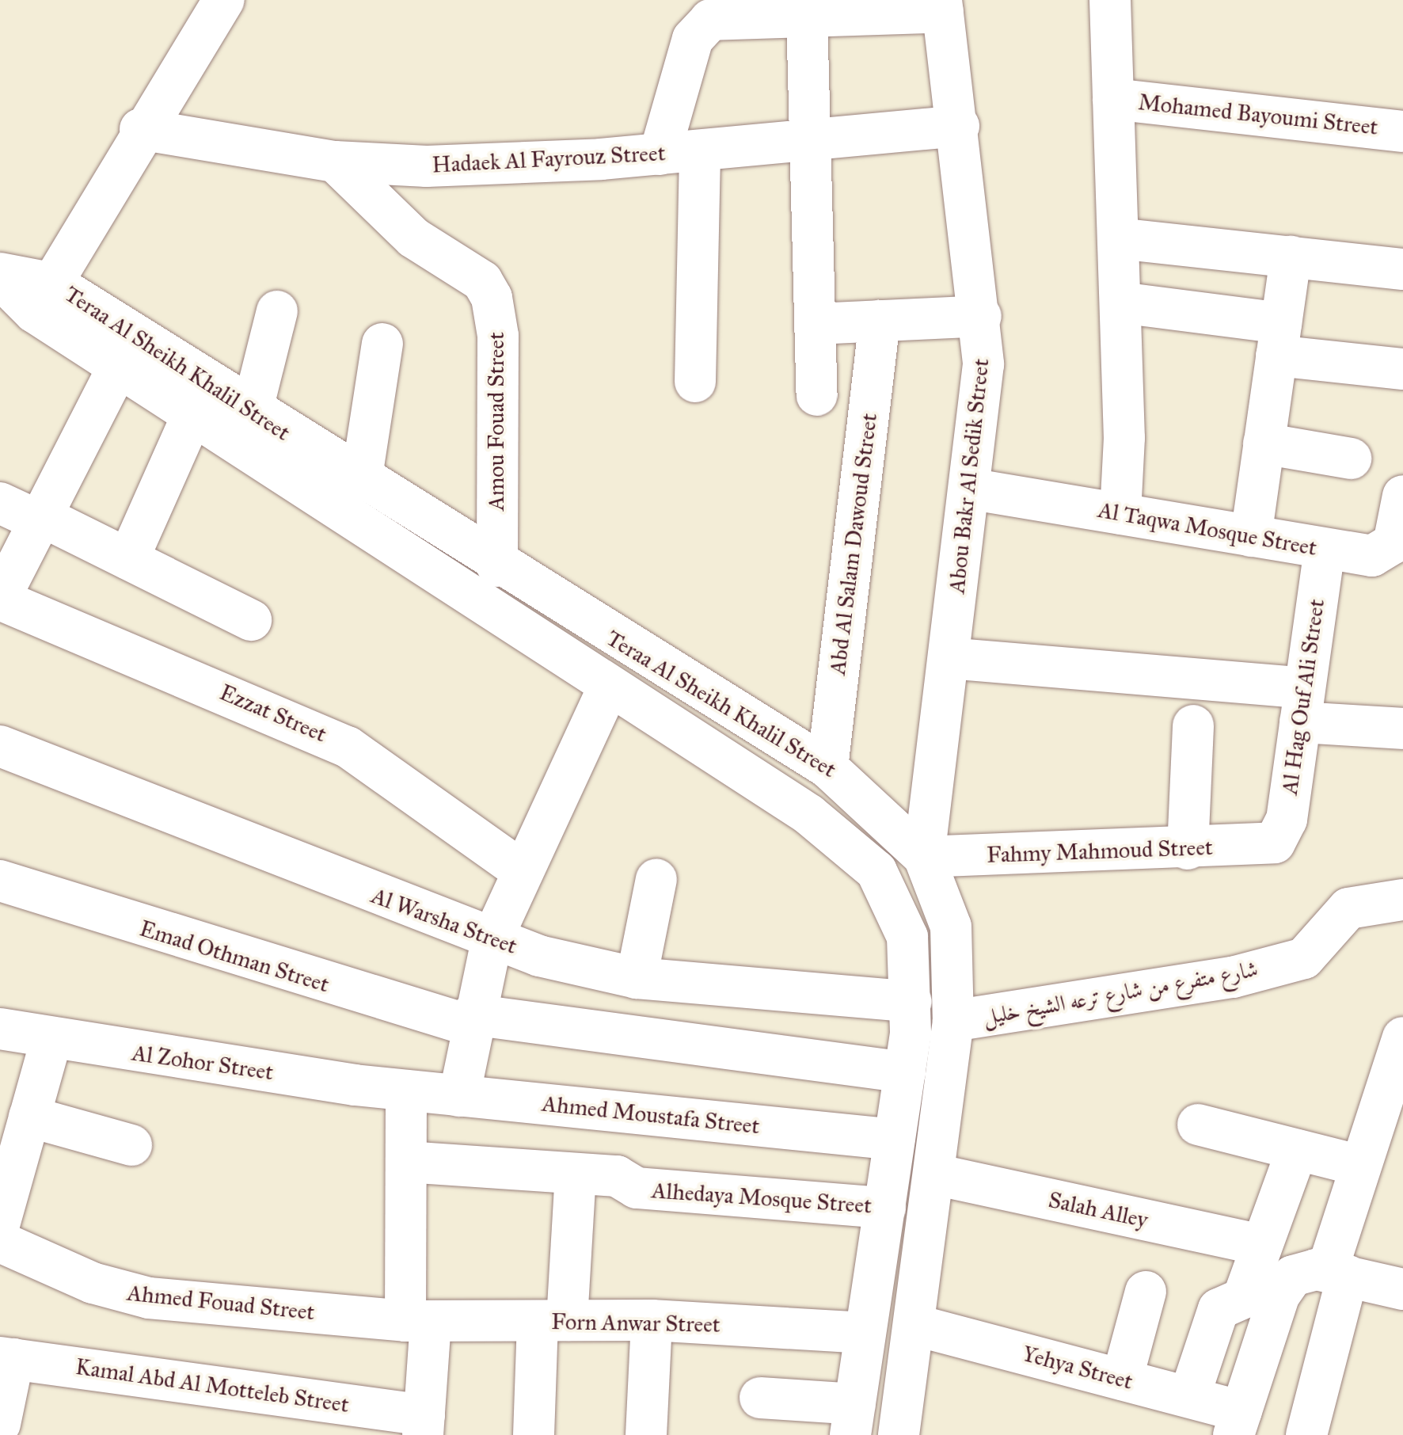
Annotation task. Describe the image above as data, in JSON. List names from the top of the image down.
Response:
{
  "streets": {
    "street": [
      "Mohamed Bayoumi Street",
      "Hadaek Al Fayrouz Street",
      "Teraa Al Sheikh Khalil Street",
      "Amou Fouad Street",
      "Abou Bakr Al Sedik Street",
      "Al Taqwa Mosque Street",
      "Abd Al Salam Dawoud Street",
      "Al Hag Ouf Ali Street",
      "Ezzat Street",
      "Fahmy Mahmoud Street",
      "Al Warsha Street",
      "Emad Othman Street",
      "شارع متفرع من شارع ترعه الشيخ خليل",
      "Al Zohor Street",
      "Ahmed Moustafa Street",
      "Alhedaya Mosque Street",
      "Salah Alley",
      "Ahmed Fouad Street",
      "Forn Anwar Street",
      "Yehya Street",
      "Kamal Abd Al Motteleb Street"
    ]
  },
  "crossings": [
    ["Hadaek Al Fayrouz Street", "Amou Fouad Street"],
    ["Hadaek Al Fayrouz Street", "Abou Bakr Al Sedik Street"],
    ["Teraa Al Sheikh Khalil Street", "Amou Fouad Street"],
    ["Teraa Al Sheikh Khalil Street", "Abou Bakr Al Sedik Street"],
    ["Teraa Al Sheikh Khalil Street", "Abd Al Salam Dawoud Street"],
    ["Teraa Al Sheikh Khalil Street", "Fahmy Mahmoud Street"],
    ["Teraa Al Sheikh Khalil Street", "Al Warsha Street"],
    ["Teraa Al Sheikh Khalil Street", "Emad Othman Street"],
    ["Teraa Al Sheikh Khalil Street", "شارع متفرع من شارع ترعه الشيخ خليل"],
    ["Teraa Al Sheikh Khalil Street", "Ahmed Moustafa Street"],
    ["Teraa Al Sheikh Khalil Street", "Alhedaya Mosque Street"],
    ["Teraa Al Sheikh Khalil Street", "Salah Alley"],
    ["Teraa Al Sheikh Khalil Street", "Forn Anwar Street"],
    ["Teraa Al Sheikh Khalil Street", "Yehya Street"],
    ["Abou Bakr Al Sedik Street", "Al Taqwa Mosque Street"],
    ["Abou Bakr Al Sedik Street", "Fahmy Mahmoud Street"],
    ["Al Taqwa Mosque Street", "Al Hag Ouf Ali Street"],
    ["Al Hag Ouf Ali Street", "Fahmy Mahmoud Street"],
    ["Al Zohor Street", "Ahmed Moustafa Street"],
    ["Ahmed Fouad Street", "Forn Anwar Street"]
  ]
}
